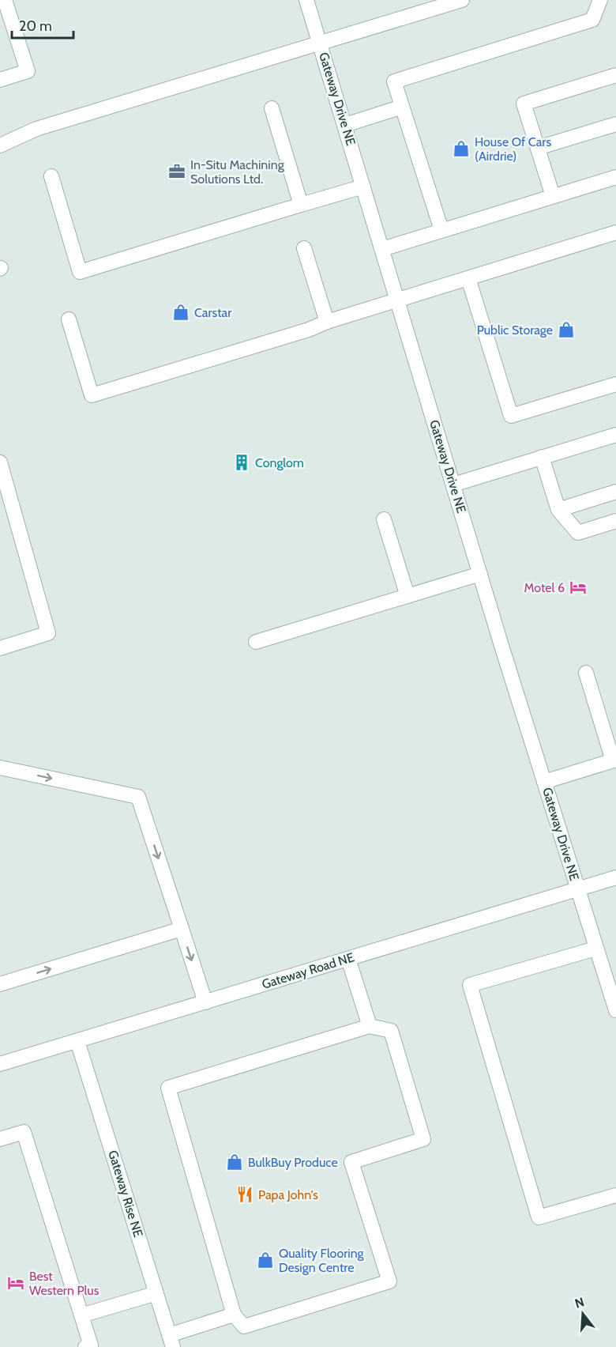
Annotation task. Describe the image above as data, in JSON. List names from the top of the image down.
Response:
{
  "streets": {
    "street": ["Gateway Drive NE", "Gateway Road NE", "Gateway Rise NE"]
  },
  "crossings": [
    ["Gateway Drive NE", "Gateway Road NE"],
    ["Gateway Road NE", "Gateway Rise NE"]
  ],
  "places": {
    "shop": [
      "House Of Cars (Airdrie)",
      "Carstar",
      "Public Storage",
      "BulkBuy Produce",
      "Quality Flooring Design Centre"
    ],
    "office": ["In-Situ Machining Solutions Ltd."],
    "building": ["Conglom"],
    "hotel": ["Motel 6", "Best Western Plus"],
    "restaurant": ["Papa John's"]
  },
  "scale_bar": "20 m",
  "north": "top"
}
